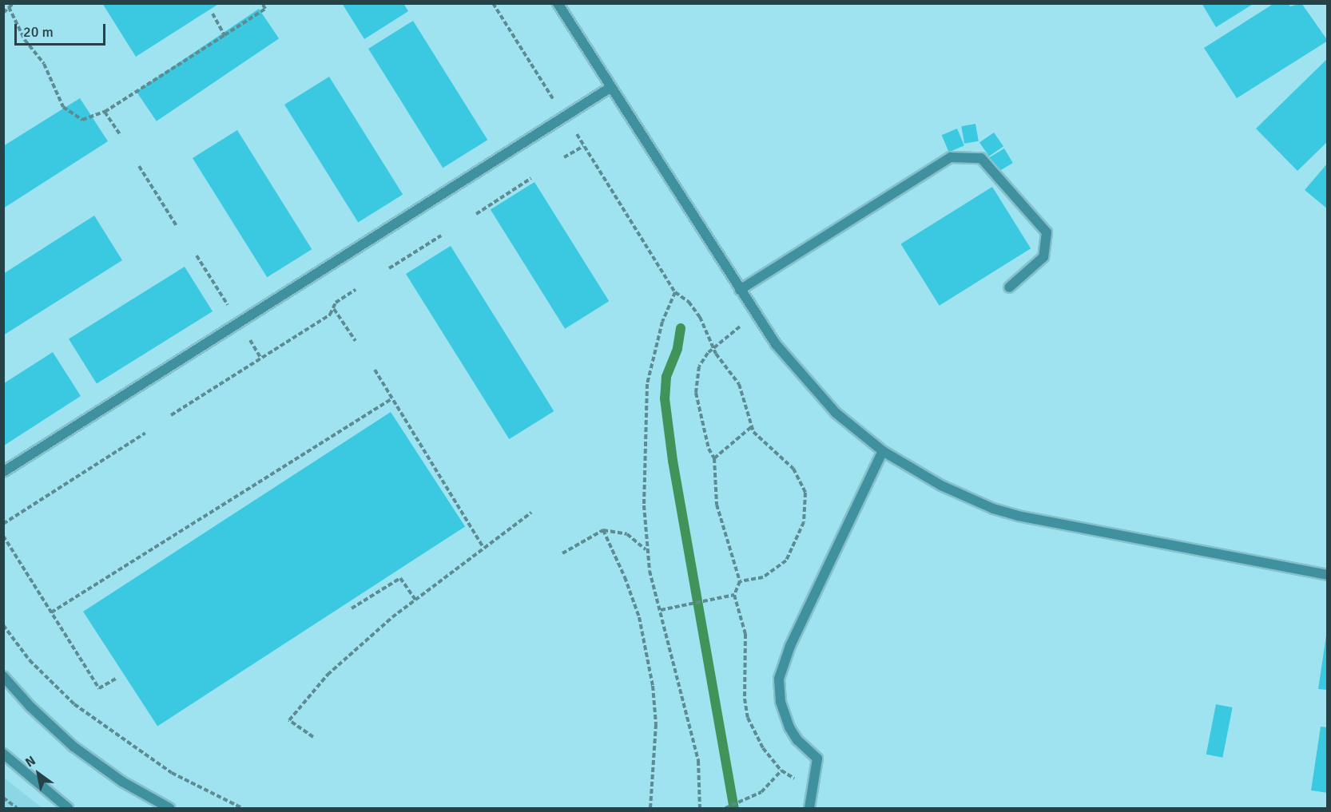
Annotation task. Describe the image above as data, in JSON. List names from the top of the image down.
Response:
{
  "scale_bar": "20 m",
  "north": "top left"
}
